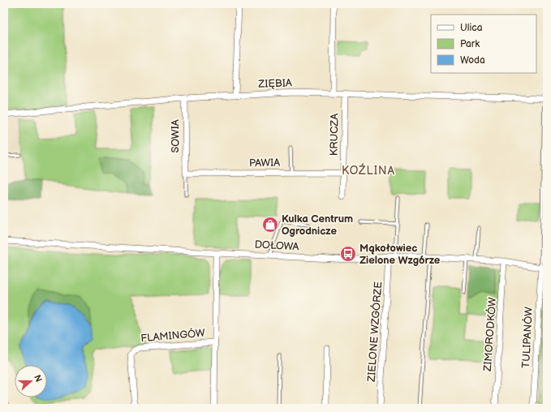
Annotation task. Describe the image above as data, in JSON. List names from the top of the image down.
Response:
{
  "streets": {
    "street": [
      "ZIĘBIA",
      "KRUCZA",
      "SOWIA",
      "PAWIA",
      "DOŁOWA",
      "ZIELONE WZGÓRZE",
      "ZIMORODKÓW",
      "FLAMINGÓW",
      "TULIPANÓW"
    ]
  },
  "crossings": [
    ["ZIĘBIA", "KRUCZA"],
    ["ZIĘBIA", "SOWIA"],
    ["KRUCZA", "PAWIA"],
    ["SOWIA", "PAWIA"],
    ["DOŁOWA", "ZIELONE WZGÓRZE"],
    ["DOŁOWA", "ZIMORODKÓW"],
    ["DOŁOWA", "FLAMINGÓW"],
    ["DOŁOWA", "TULIPANÓW"]
  ],
  "districts": ["KOŹLINA"],
  "places": {
    "shop": ["Kulka Centrum Ogrodnicze"],
    "bus stop": ["Mąkołowiec Zielone Wzgórze"]
  },
  "legend": ["Ulica", "Park", "Woda"],
  "north": "right"
}
